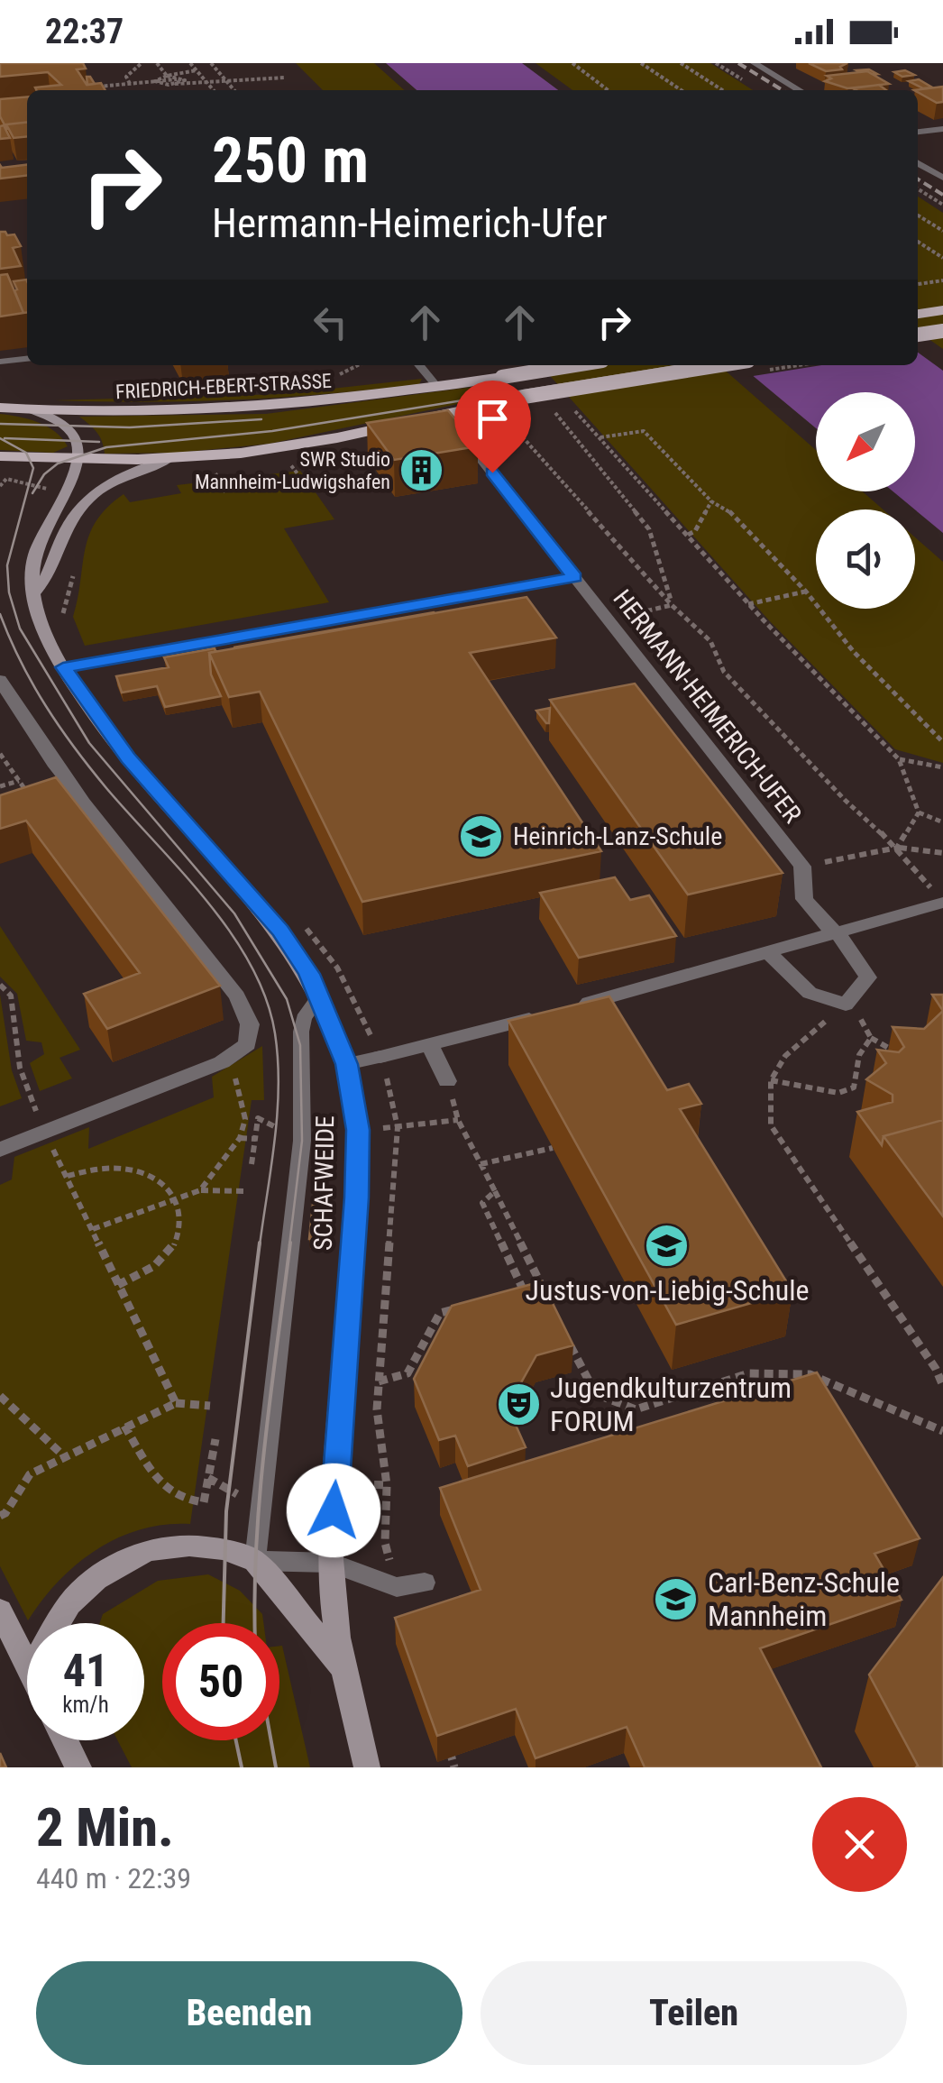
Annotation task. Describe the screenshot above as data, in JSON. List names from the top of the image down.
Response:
{
  "streets": {
    "main road": ["FRIEDRICH-EBERT-STRASSE", "SCHAFWEIDE"],
    "street": ["HERMANN-HEIMERICH-UFER"]
  },
  "places": {
    "building": ["SWR Studio Mannheim-Ludwigshafen"],
    "school or university": ["Heinrich-Lanz-Schule", "Justus-von-Liebig-Schule", "Carl-Benz-Schule Mannheim"],
    "theatre": ["Jugendkulturzentrum FORUM"]
  },
  "north": "bottom left",
  "page": {
    "status": "22:37",
    "turn": ["250 m", "Hermann-Heimerich-Ufer"],
    "speed": "41 km/h",
    "limit": "50",
    "heading": ["2 Min.", "440 m · 22:39"],
    "buttons": ["Beenden", "Teilen"]
  }
}
